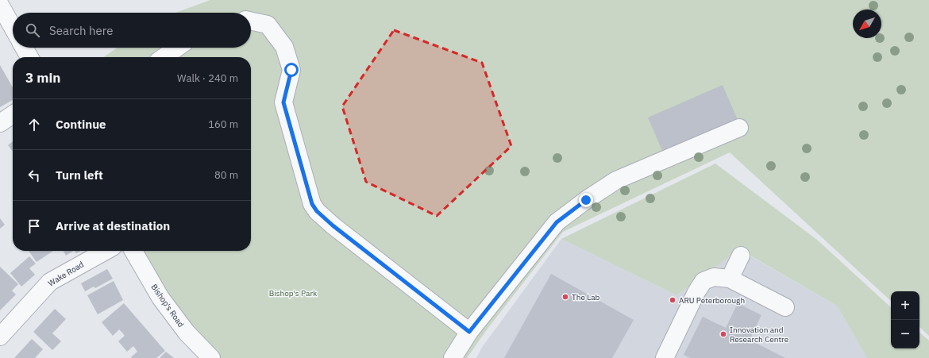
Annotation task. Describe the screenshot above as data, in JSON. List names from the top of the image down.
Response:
{
  "streets": {
    "street": ["Wake Road", "Bishop's Road"]
  },
  "parks": ["Bishop's Park"],
  "places": ["The Lab", "ARU Peterborough", "Innovation and Research Centre"],
  "north": "bottom left",
  "page": {
    "search": "Search here",
    "heading": ["3 min", "Walk · 240 m"],
    "list": [
      ["Continue", "160 m"],
      ["Turn left", "80 m"],
      "Arrive at destination"
    ],
    "map_buttons": ["+", "−"]
  }
}
